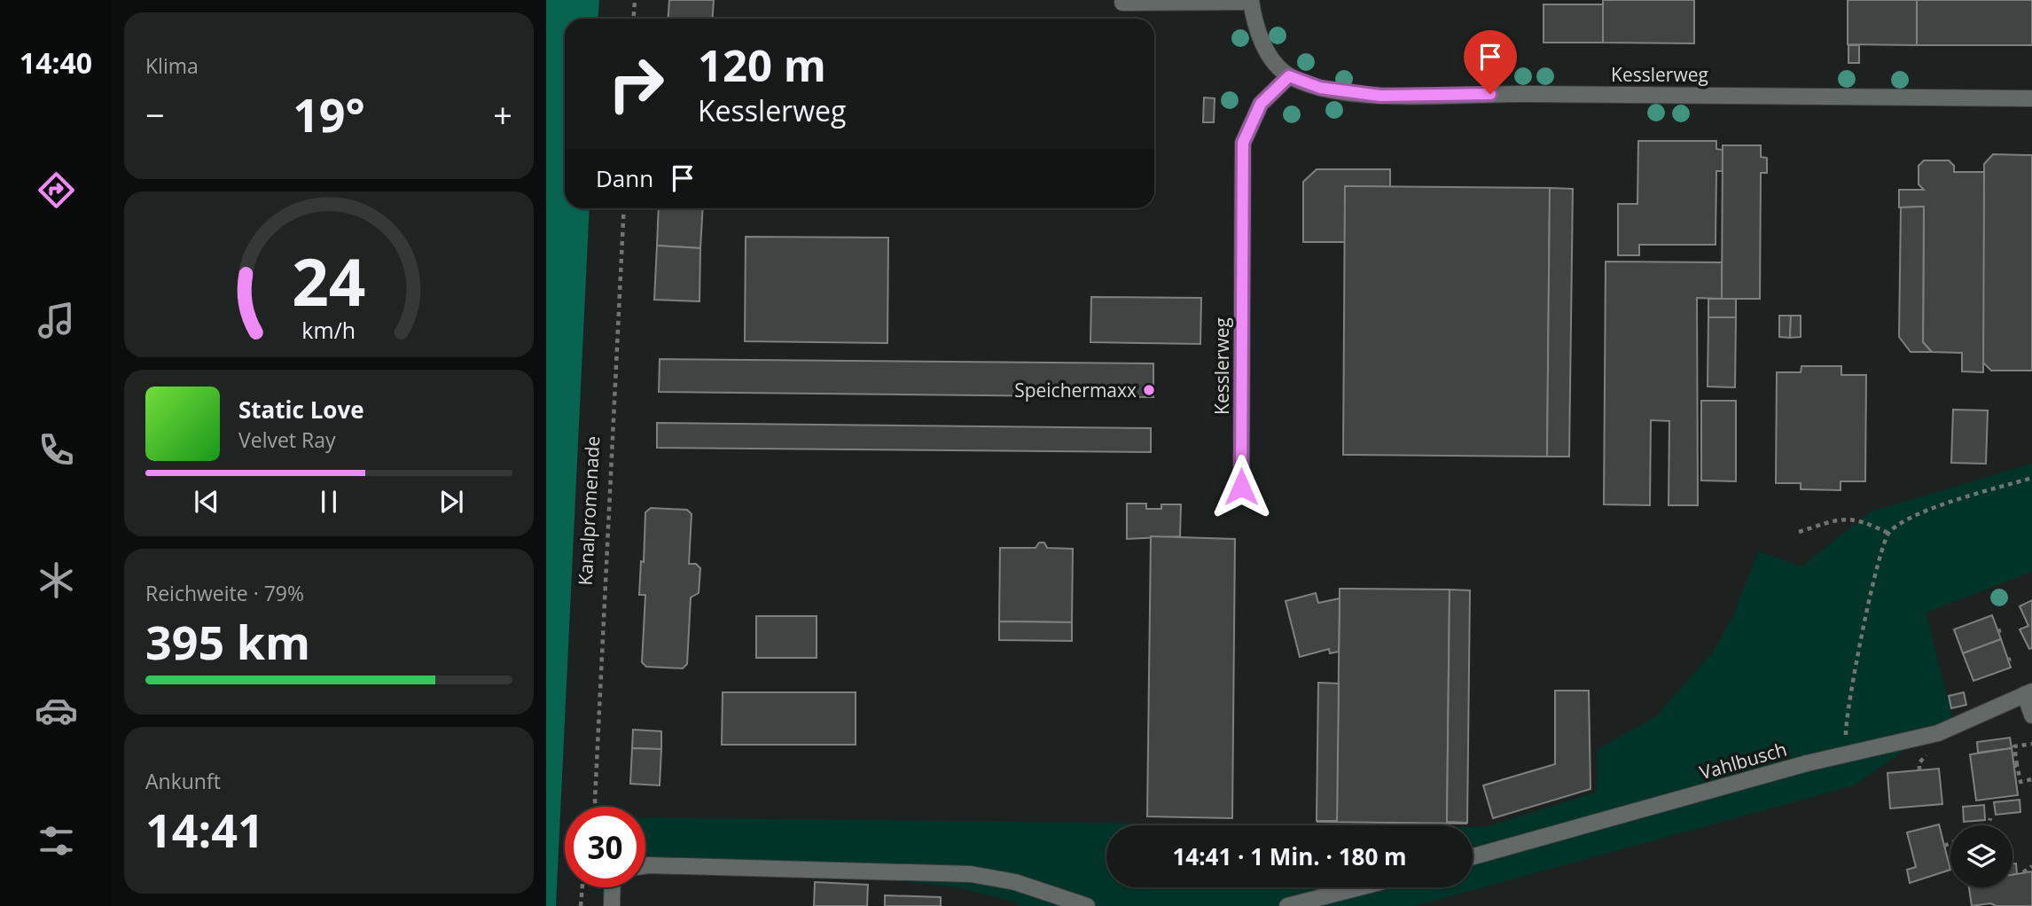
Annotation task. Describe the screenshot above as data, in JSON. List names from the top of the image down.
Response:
{
  "streets": {
    "street": ["Kesslerweg", "Vahlbusch"],
    "path": ["Kanalpromenade"]
  },
  "places": ["Speichermaxx"],
  "page": {
    "tabs": "14:40",
    "tile": [
      "Klima",
      ["Reichweite · 79%", "395 km"],
      ["Ankunft", "14:41"]
    ],
    "turn": ["120 m", "Kesslerweg"],
    "heat": ["−", "19°", "+"],
    "then": "Dann",
    "song": ["Static Love", "Velvet Ray"],
    "limit": "30",
    "trip": "14:41 · 1 Min. · 180 m",
    "gauge": ["24", "km/h"]
  }
}
